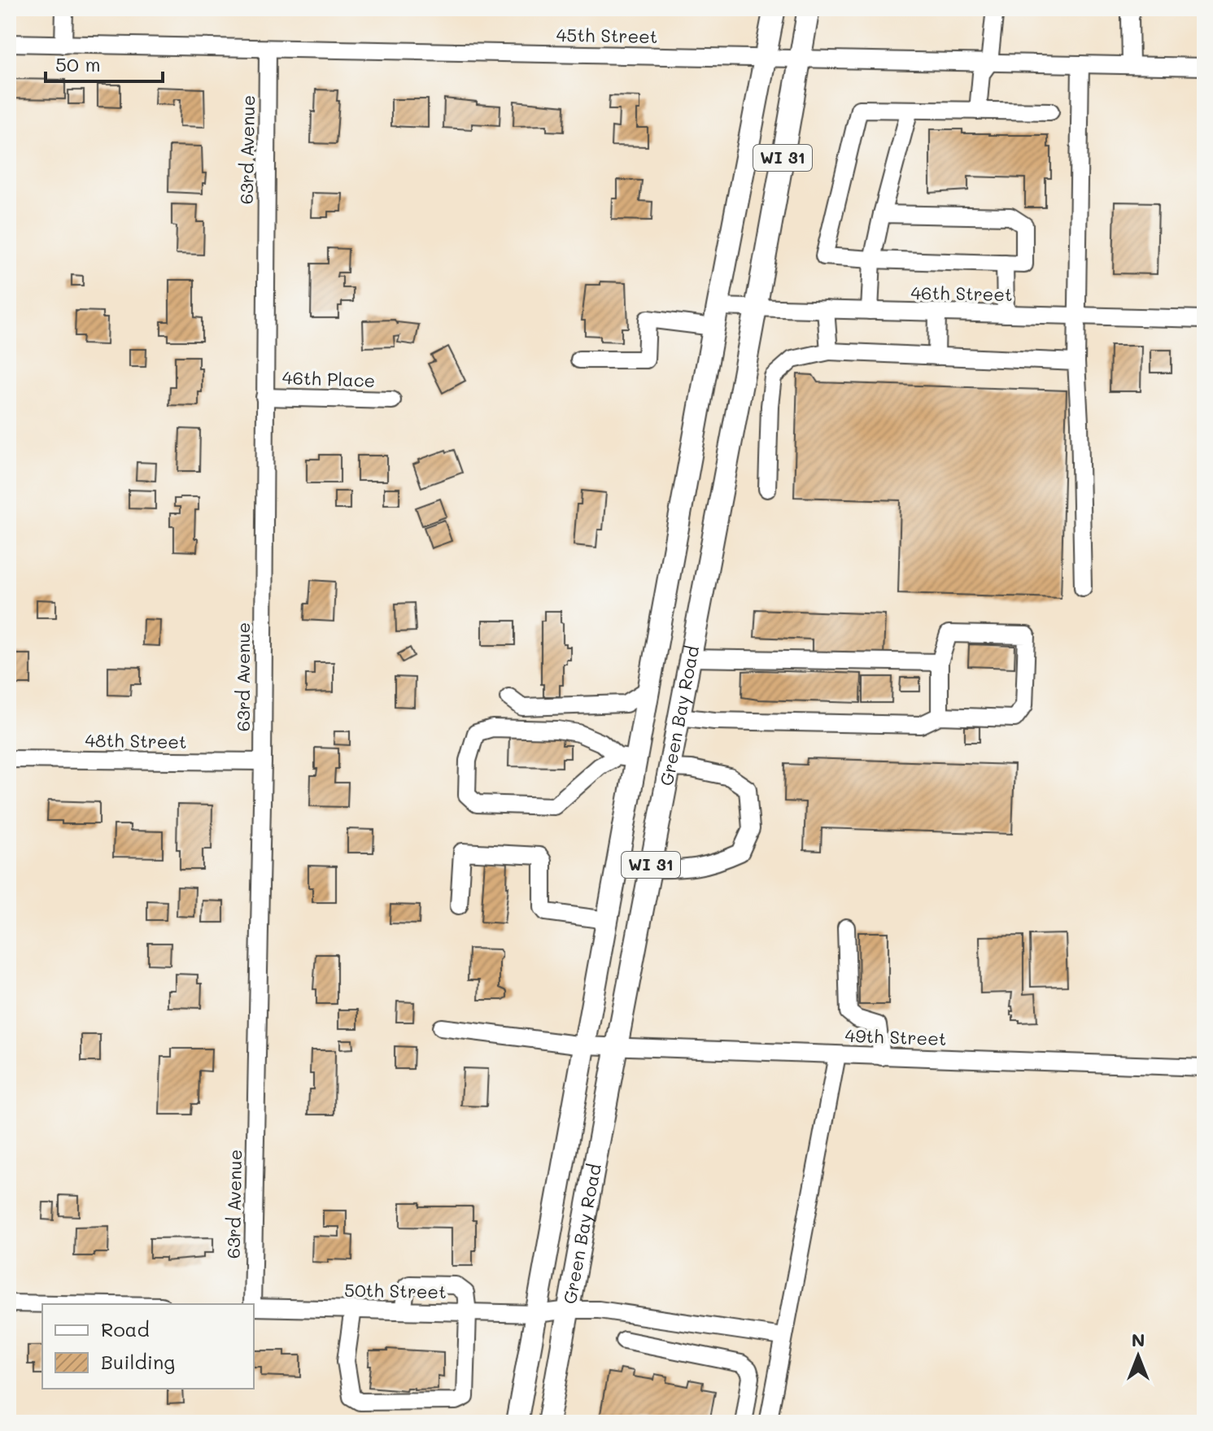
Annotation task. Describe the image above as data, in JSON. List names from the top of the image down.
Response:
{
  "streets": {
    "main road": ["WI 31", "Green Bay Road"],
    "street": [
      "45th Street",
      "63rd Avenue",
      "46th Street",
      "46th Place",
      "48th Street",
      "49th Street",
      "50th Street"
    ]
  },
  "crossings": [
    ["45th Street", "63rd Avenue"],
    ["45th Street", "Green Bay Road"],
    ["63rd Avenue", "46th Place"],
    ["63rd Avenue", "48th Street"],
    ["46th Street", "Green Bay Road"],
    ["Green Bay Road", "49th Street"],
    ["Green Bay Road", "50th Street"]
  ],
  "legend": ["Road", "Building"],
  "scale_bar": "50 m",
  "north": "top"
}
